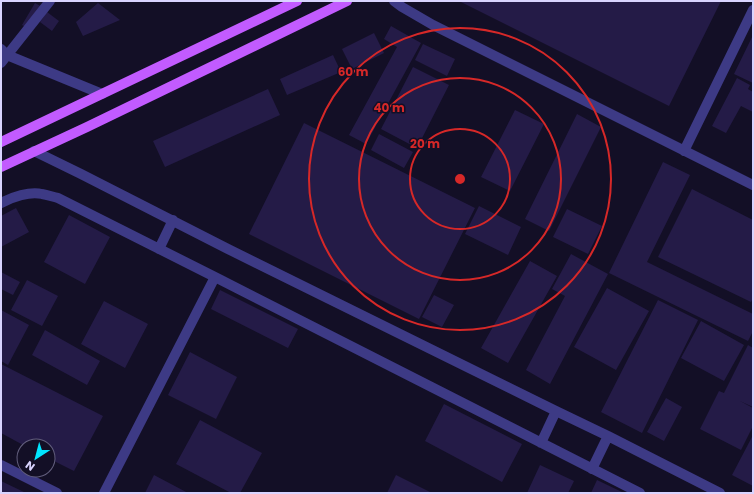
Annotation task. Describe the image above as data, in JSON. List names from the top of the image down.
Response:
{
  "north": "bottom left",
  "rings": ["60 m", "40 m", "20 m"]
}
